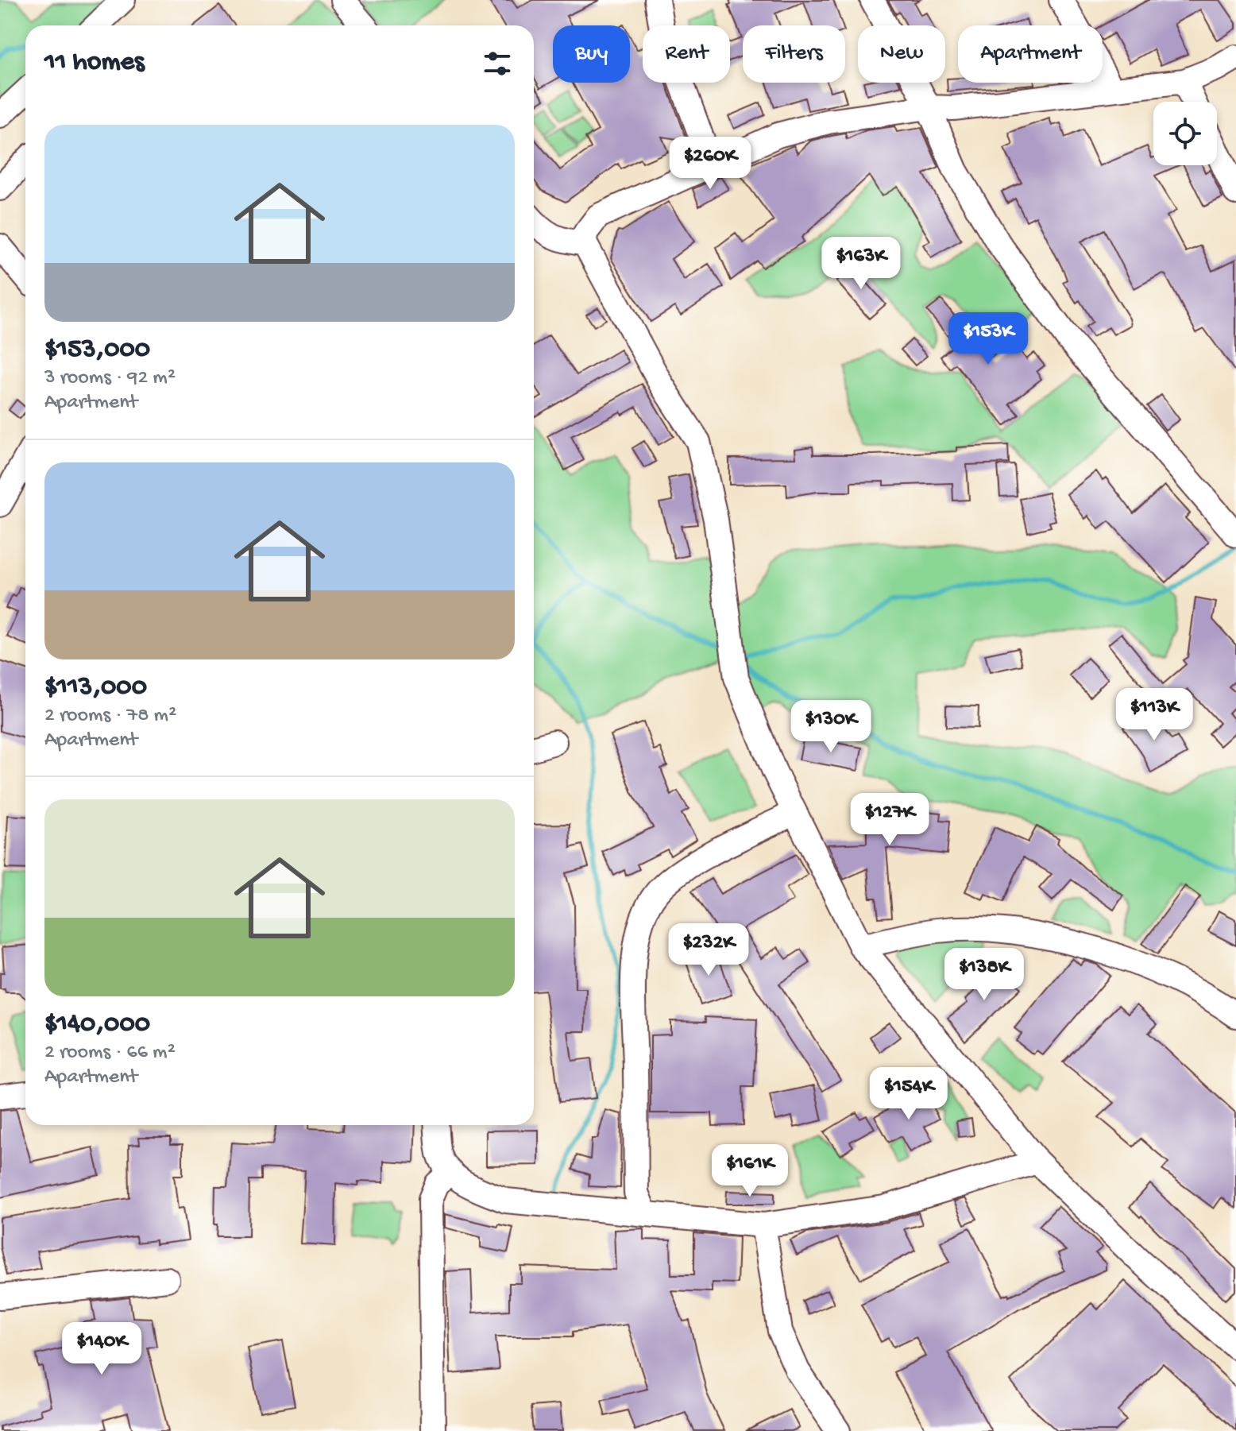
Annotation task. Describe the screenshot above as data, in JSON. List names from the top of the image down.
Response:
{
  "page": {
    "chip": [
      "Buy",
      "Rent",
      "Filters",
      "New",
      "Apartment"
    ],
    "heading": "11 homes",
    "list": [
      {
        "name": "$153,000",
        "note": "3 rooms · 92 m² · Apartment"
      },
      {
        "name": "$113,000",
        "note": "2 rooms · 78 m² · Apartment"
      },
      {
        "name": "$140,000",
        "note": "2 rooms · 66 m² · Apartment"
      }
    ],
    "price": [
      "$260K",
      "$163K",
      "$153K",
      "$113K",
      "$130K",
      "$127K",
      "$232K",
      "$138K",
      "$154K",
      "$161K",
      "$140K"
    ]
  }
}
